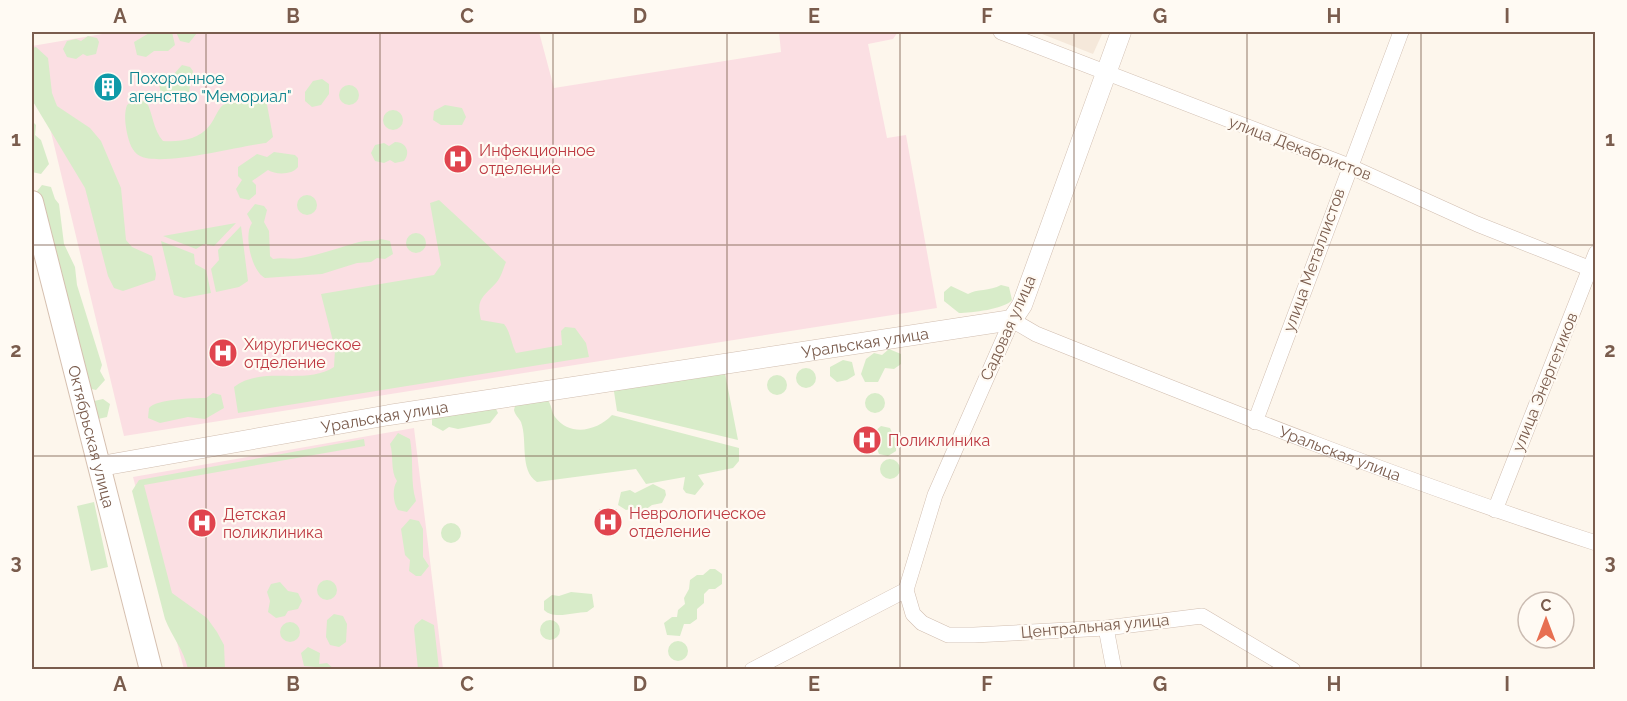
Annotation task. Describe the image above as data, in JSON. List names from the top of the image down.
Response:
{
  "streets": {
    "main road": ["Октябрьская улица"],
    "street": [
      "улица Декабристов",
      "улица Металлистов",
      "Садовая улица",
      "Уральская улица",
      "улица Энергетиков",
      "Центральная улица"
    ]
  },
  "crossings": [
    ["улица Декабристов", "улица Металлистов"],
    ["улица Декабристов", "Садовая улица"],
    ["улица Декабристов", "улица Энергетиков"],
    ["улица Металлистов", "Уральская улица"],
    ["Садовая улица", "Уральская улица"],
    ["Садовая улица", "Центральная улица"],
    ["Уральская улица", "улица Энергетиков"],
    ["Уральская улица", "Октябрьская улица"]
  ],
  "places": {
    "building": ["Похоронное агенство \"Мемориал\""],
    "hospital": [
      "Инфекционное отделение",
      "Хирургическое отделение",
      "Поликлиника",
      "Неврологическое отделение",
      "Детская поликлиника"
    ]
  },
  "north": "top",
  "grid": {
    "columns": [
      "A",
      "B",
      "C",
      "D",
      "E",
      "F",
      "G",
      "H",
      "I"
    ],
    "rows": ["1", "2", "3"]
  }
}
